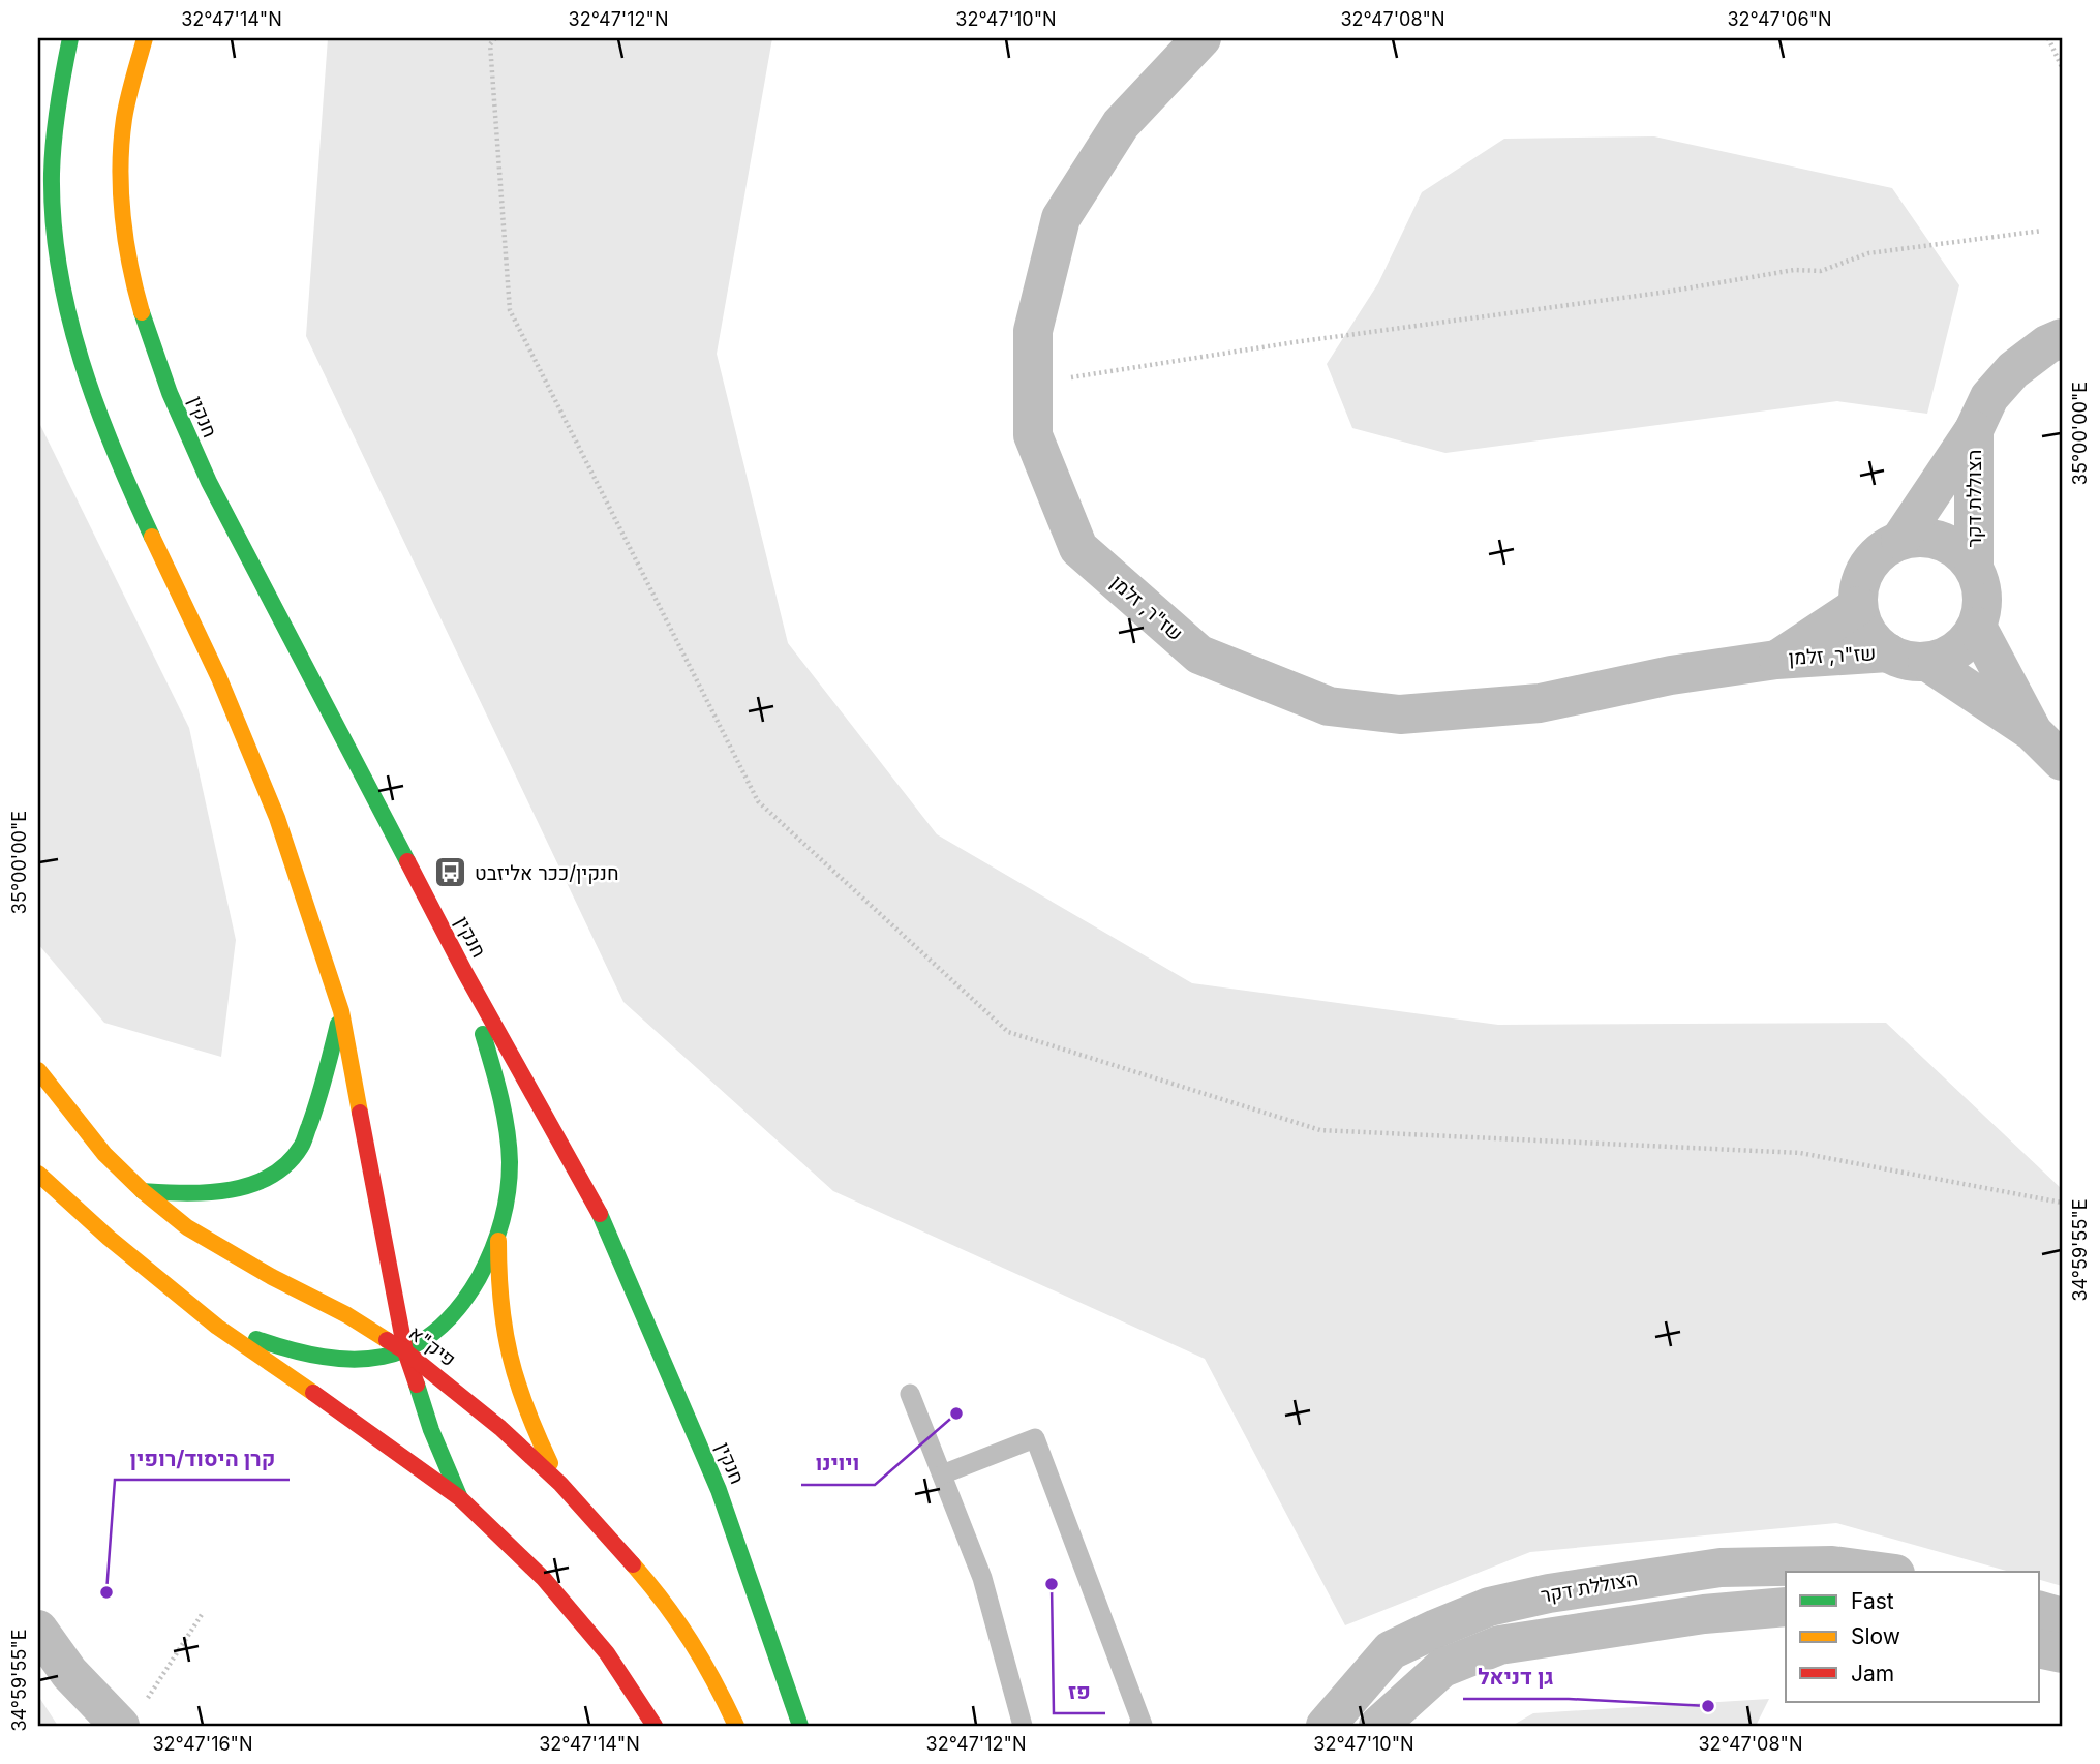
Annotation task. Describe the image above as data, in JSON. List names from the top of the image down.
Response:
{
  "streets": {
    "main road": ["חנקין", "פיק\"א"],
    "street": ["הצוללת דקר", "שז\"ר, זלמן"]
  },
  "crossings": [
    ["הצוללת דקר", "שז\"ר, זלמן"]
  ],
  "places": {
    "bus stop": ["חנקין/ככר אליזבט"],
    "other": [
      "ויוינו",
      "פז",
      "קרן היסוד/רופין",
      "גן דניאל"
    ]
  },
  "legend": ["Fast", "Slow", "Jam"],
  "coordinates": [
    "32°47'14\"N",
    "32°47'12\"N",
    "32°47'10\"N",
    "32°47'08\"N",
    "32°47'06\"N",
    "35°00'00\"E",
    "34°59'55\"E",
    "32°47'16\"N"
  ]
}
